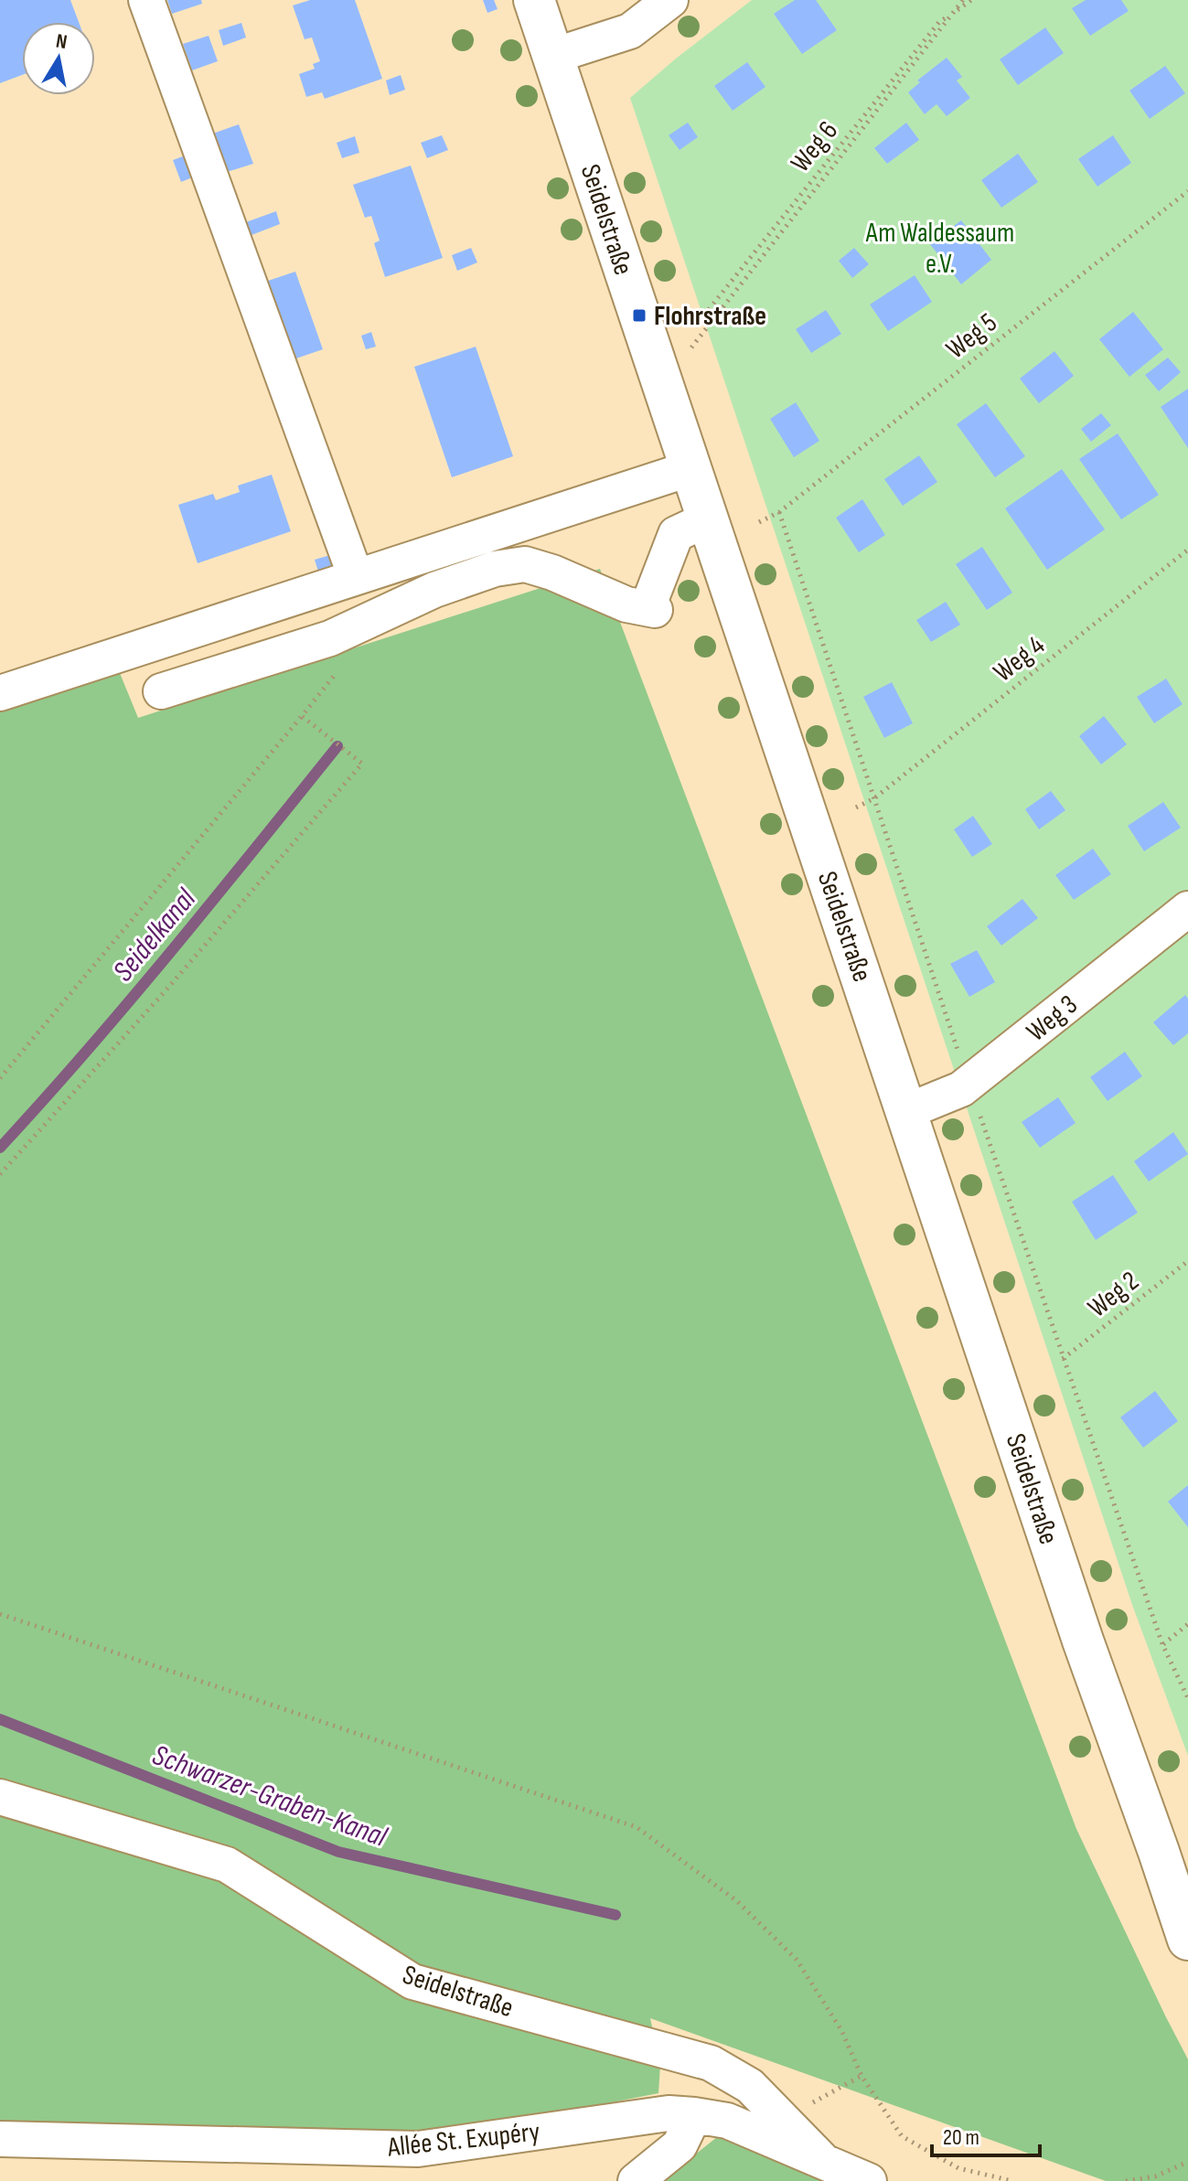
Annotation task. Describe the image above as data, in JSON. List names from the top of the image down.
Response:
{
  "streets": {
    "main road": ["Seidelstraße"],
    "street": ["Weg 3", "Allée St. Exupéry"],
    "path": [
      "Weg 6",
      "Weg 5",
      "Weg 4",
      "Weg 2"
    ]
  },
  "crossings": [
    ["Seidelstraße", "Weg 3"],
    ["Seidelstraße", "Allée St. Exupéry"]
  ],
  "water": ["Seidelkanal", "Schwarzer-Graben-Kanal"],
  "parks": ["Am Waldessaum e.V."],
  "places": {
    "transit": ["Flohrstraße"]
  },
  "scale_bar": "20 m",
  "north": "top"
}
